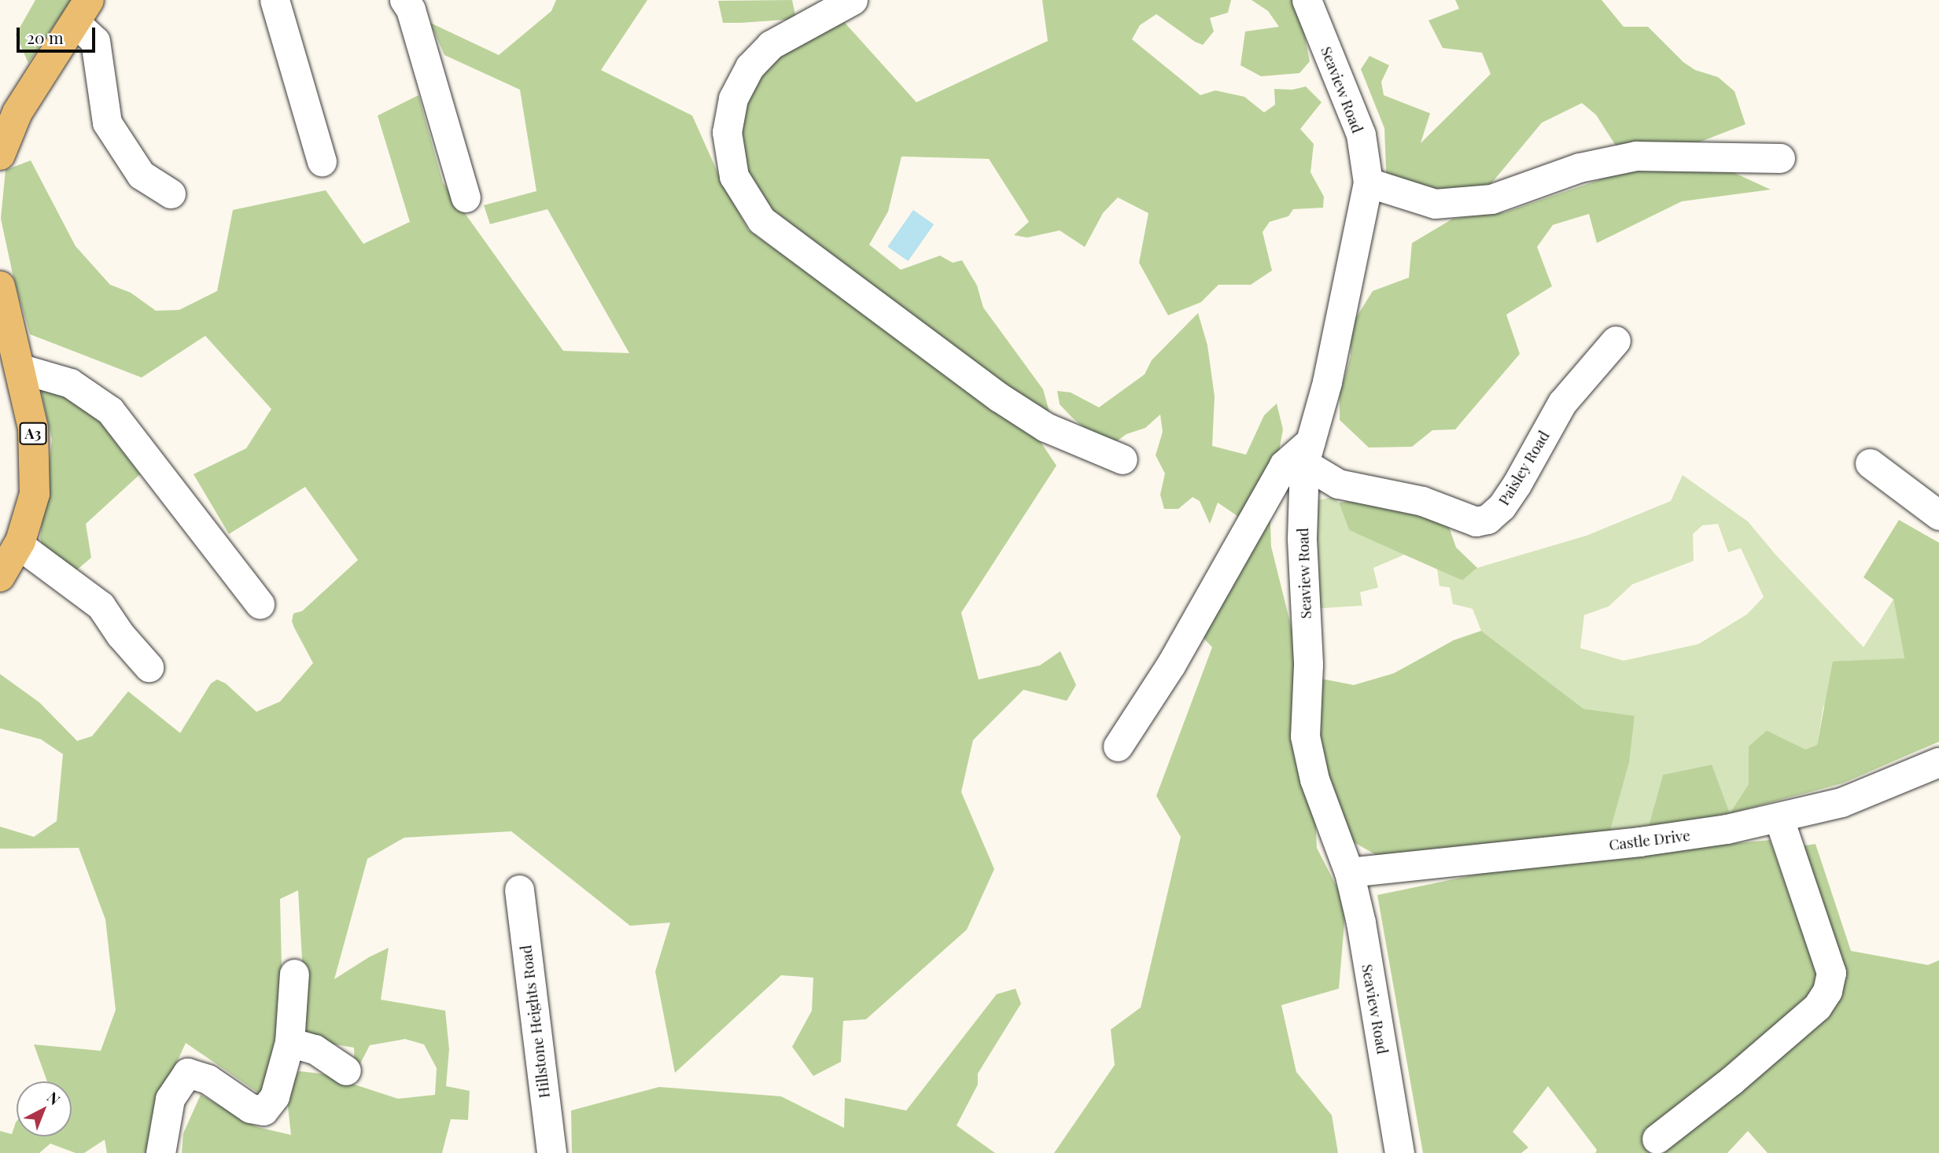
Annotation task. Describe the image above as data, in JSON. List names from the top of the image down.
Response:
{
  "streets": {
    "main road": ["A3"],
    "street": [
      "Seaview Road",
      "Paisley Road",
      "Castle Drive",
      "Hillstone Heights Road"
    ]
  },
  "crossings": [
    ["Seaview Road", "Paisley Road"],
    ["Seaview Road", "Castle Drive"]
  ],
  "scale_bar": "20 m",
  "north": "top right"
}
